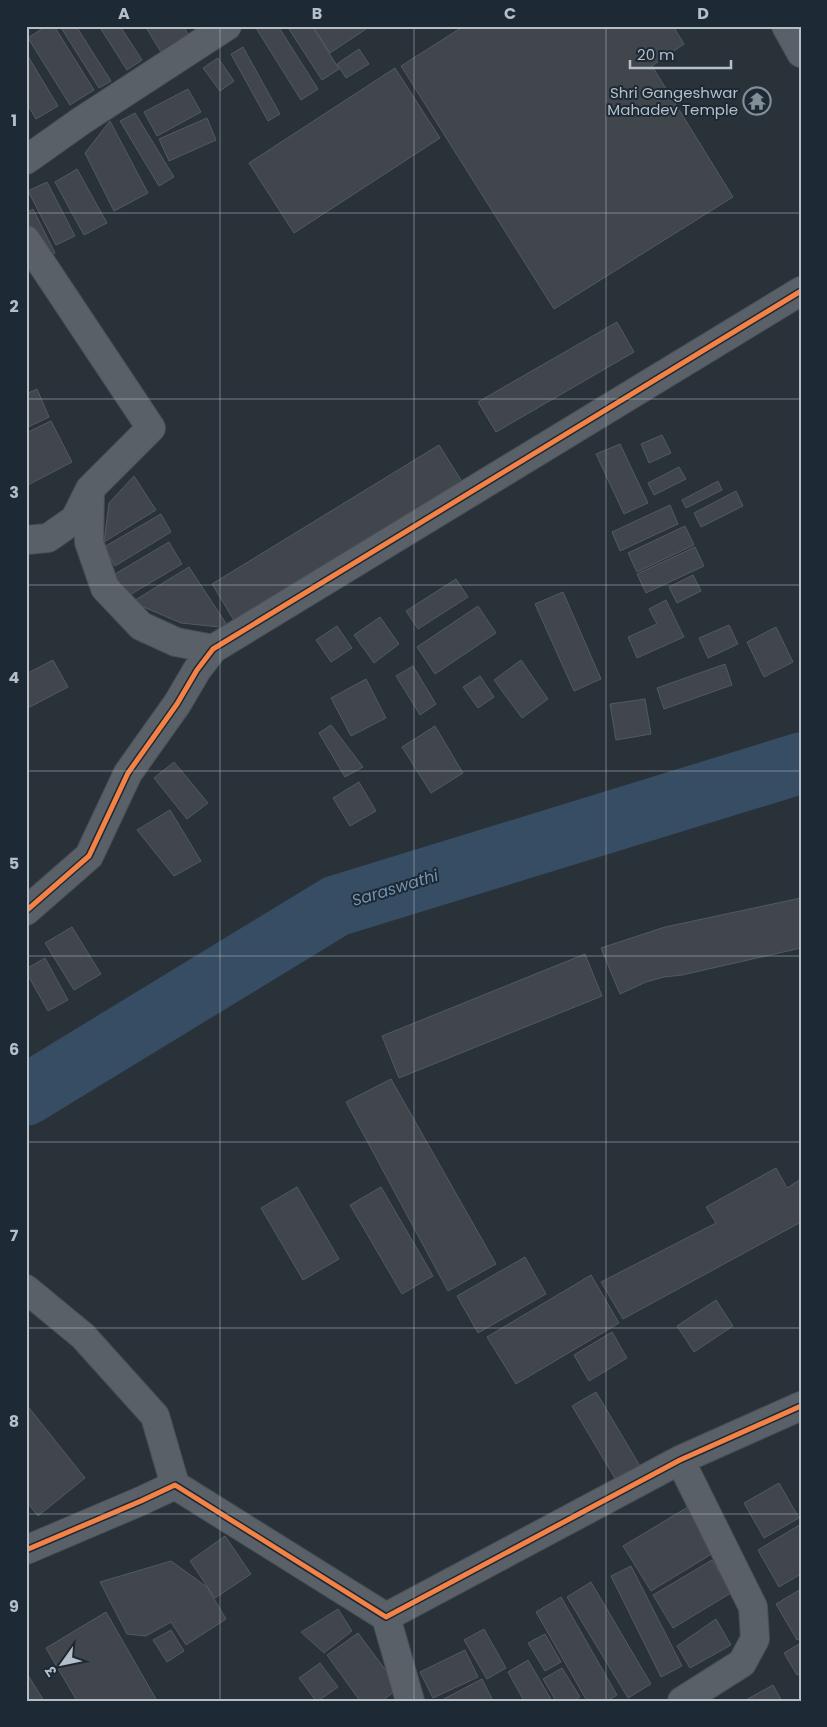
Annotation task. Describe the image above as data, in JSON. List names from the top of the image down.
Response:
{
  "water": ["Saraswathi"],
  "places": {
    "temple": ["Shri Gangeshwar Mahadev Temple"]
  },
  "scale_bar": "20 m",
  "north": "bottom left",
  "grid": {
    "columns": [
      "A",
      "B",
      "C",
      "D"
    ],
    "rows": [
      "1",
      "2",
      "3",
      "4",
      "5",
      "6",
      "7",
      "8",
      "9"
    ]
  }
}
